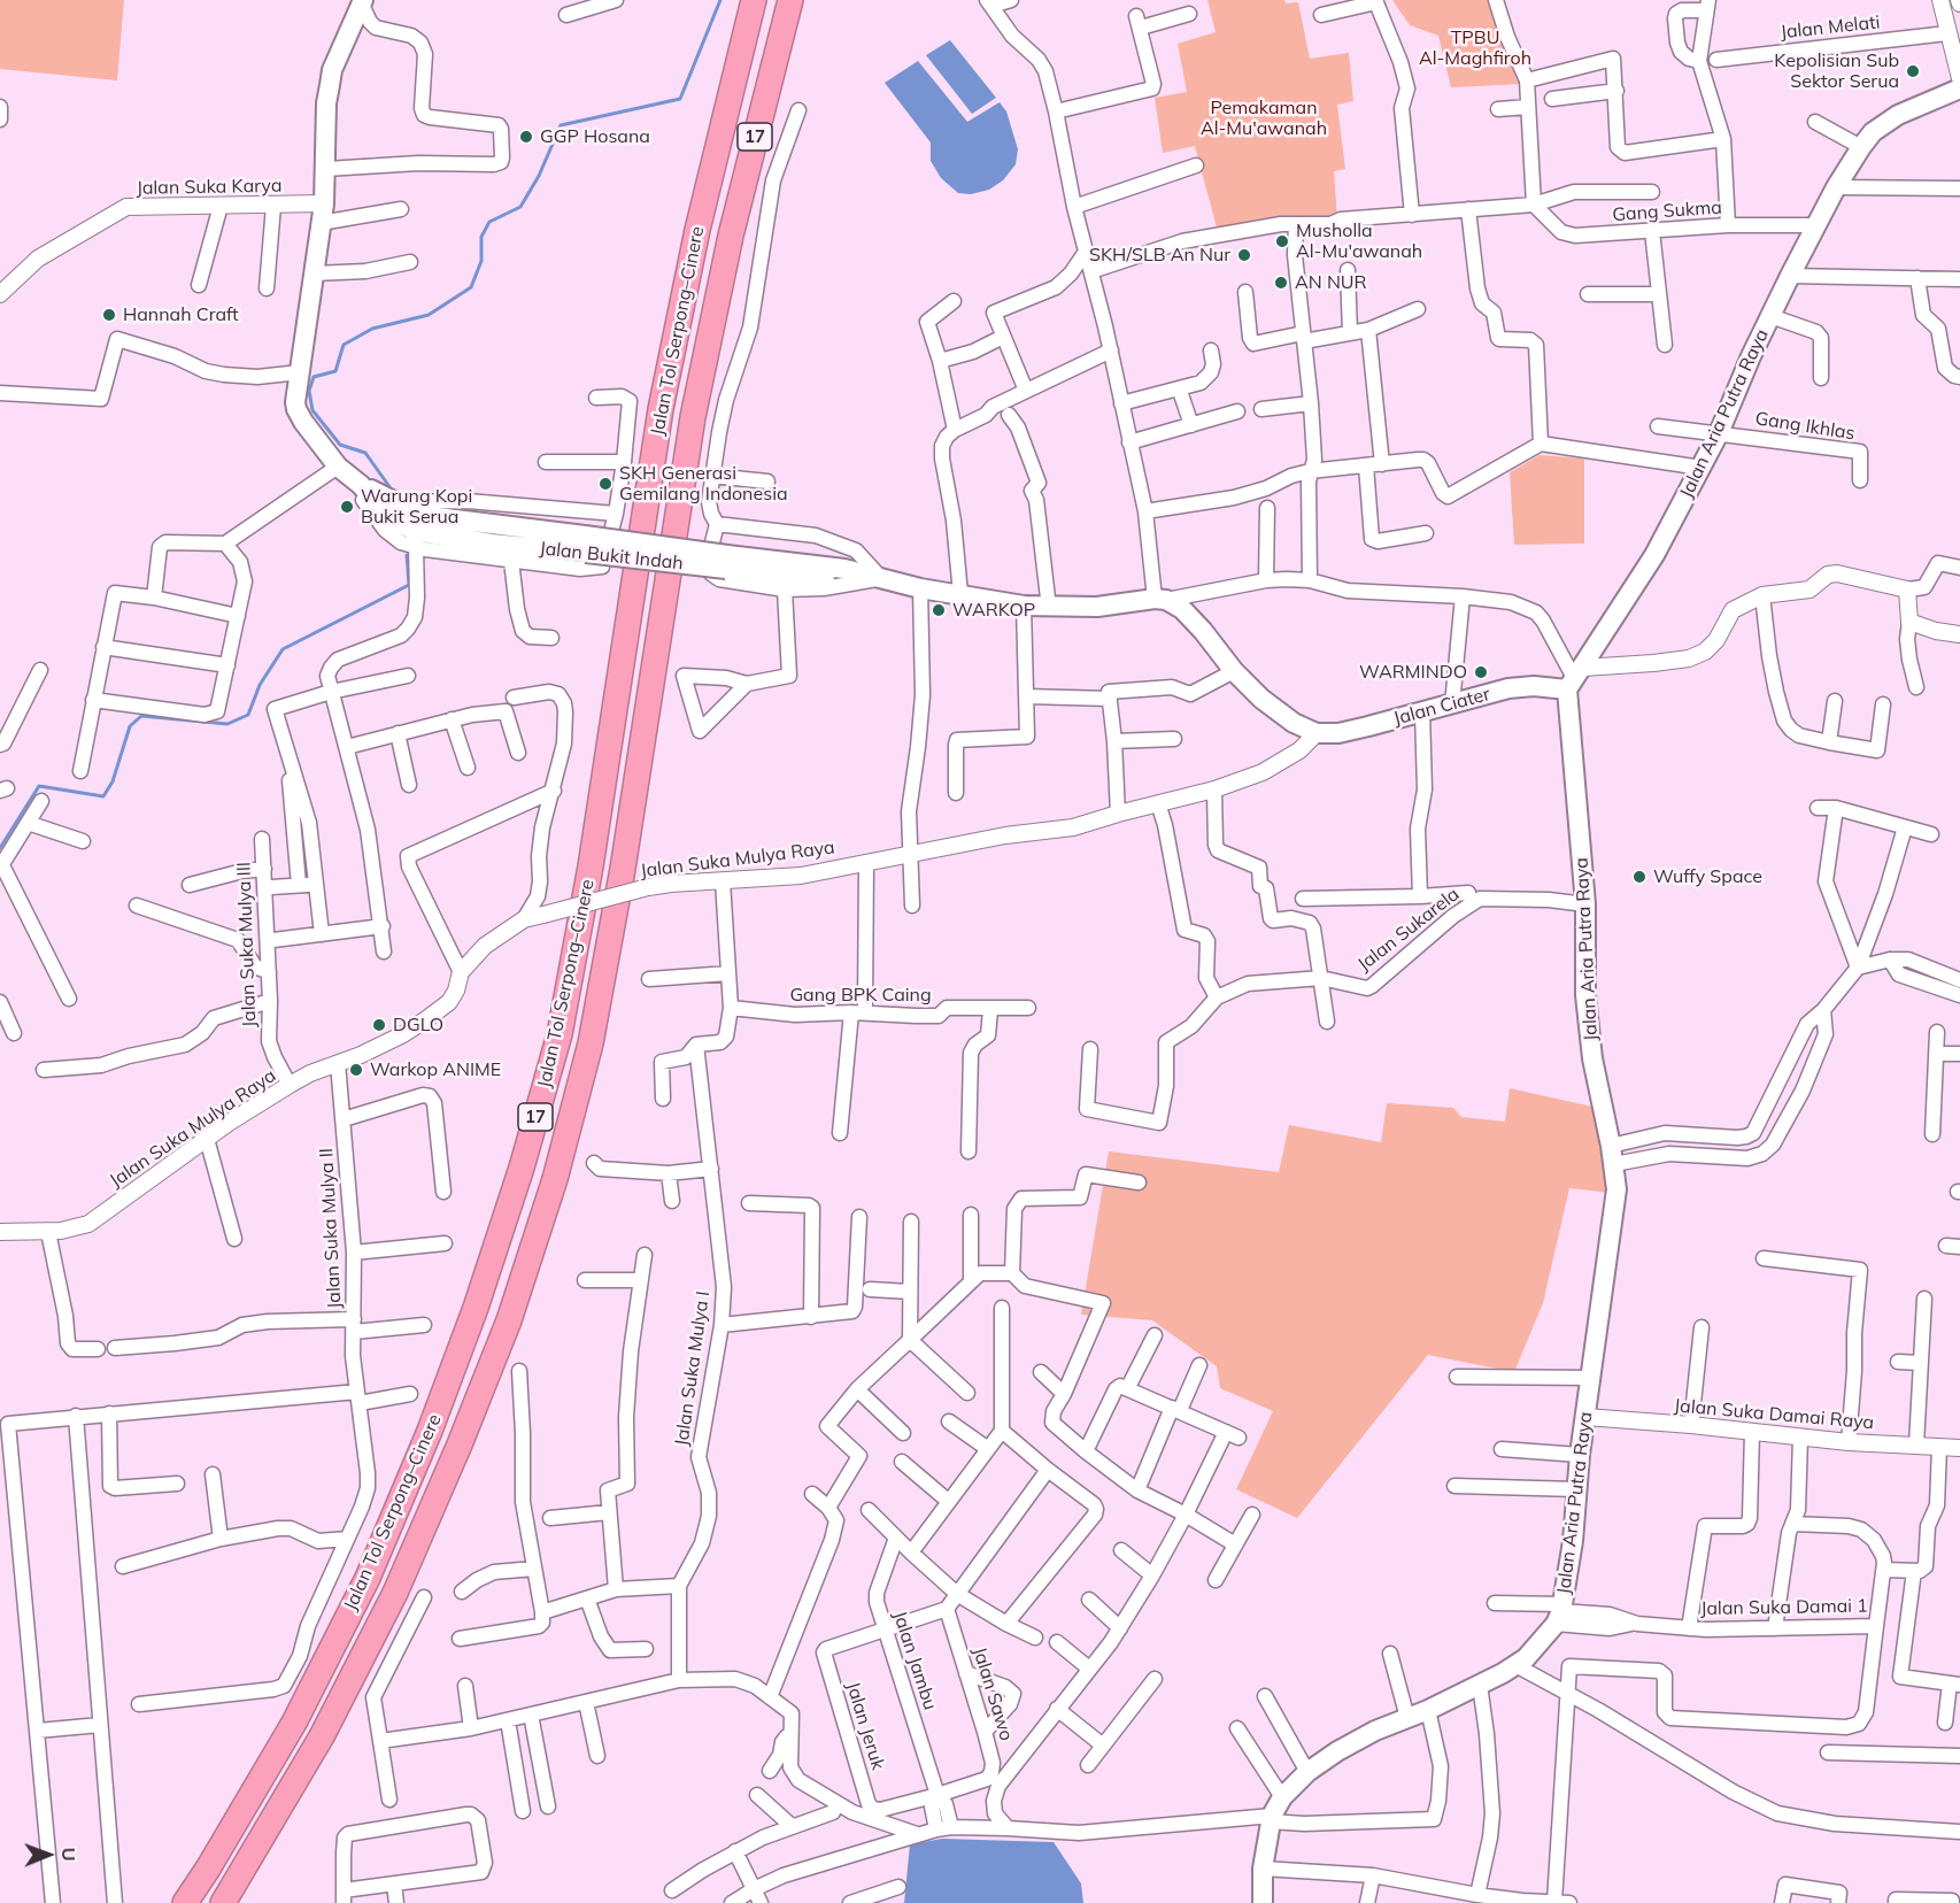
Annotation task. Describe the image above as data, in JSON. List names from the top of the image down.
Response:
{
  "streets": {
    "highway": ["17", "Jalan Tol Serpong–Cinere"],
    "main road": ["Jalan Aria Putra Raya", "Jalan Bukit Indah", "Jalan Ciater"],
    "street": [
      "Jalan Melati",
      "Jalan Suka Karya",
      "Gang Sukma",
      "Gang Ikhlas",
      "Jalan Suka Mulya Raya",
      "Jalan Sukarela",
      "Jalan Suka Mulya III",
      "Gang BPK Caing",
      "Jalan Suka Mulya II",
      "Jalan Suka Mulya I",
      "Jalan Suka Damai Raya",
      "Jalan Suka Damai 1",
      "Jalan Jambu",
      "Jalan Sawo",
      "Jalan Jeruk"
    ]
  },
  "crossings": [
    ["Jalan Suka Karya", "Jalan Bukit Indah"],
    ["Gang Sukma", "Jalan Aria Putra Raya"],
    ["Jalan Aria Putra Raya", "Gang Ikhlas"],
    ["Jalan Aria Putra Raya", "Jalan Ciater"],
    ["Jalan Aria Putra Raya", "Jalan Sukarela"],
    ["Jalan Aria Putra Raya", "Jalan Suka Damai Raya"],
    ["Jalan Aria Putra Raya", "Jalan Suka Damai 1"],
    ["Jalan Ciater", "Jalan Suka Mulya Raya"],
    ["Jalan Suka Mulya Raya", "Jalan Suka Mulya III"],
    ["Jalan Suka Mulya Raya", "Jalan Suka Mulya II"],
    ["Jalan Jambu", "Jalan Sawo"],
    ["Jalan Jambu", "Jalan Jeruk"],
    ["Jalan Sawo", "Jalan Jeruk"]
  ],
  "parks": ["TPBU Al-Maghfiroh", "Pemakaman Al-Mu'awanah"],
  "places": [
    "Kepolisian Sub Sektor Serua",
    "GGP Hosana",
    "Musholla Al-Mu'awanah",
    "SKH/SLB An Nur",
    "AN NUR",
    "Hannah Craft",
    "SKH Generasi Gemilang Indonesia",
    "Warung Kopi Bukit Serua",
    "WARKOP",
    "WARMINDO",
    "Wuffy Space",
    "DGLO",
    "Warkop ANIME"
  ],
  "north": "right"
}
